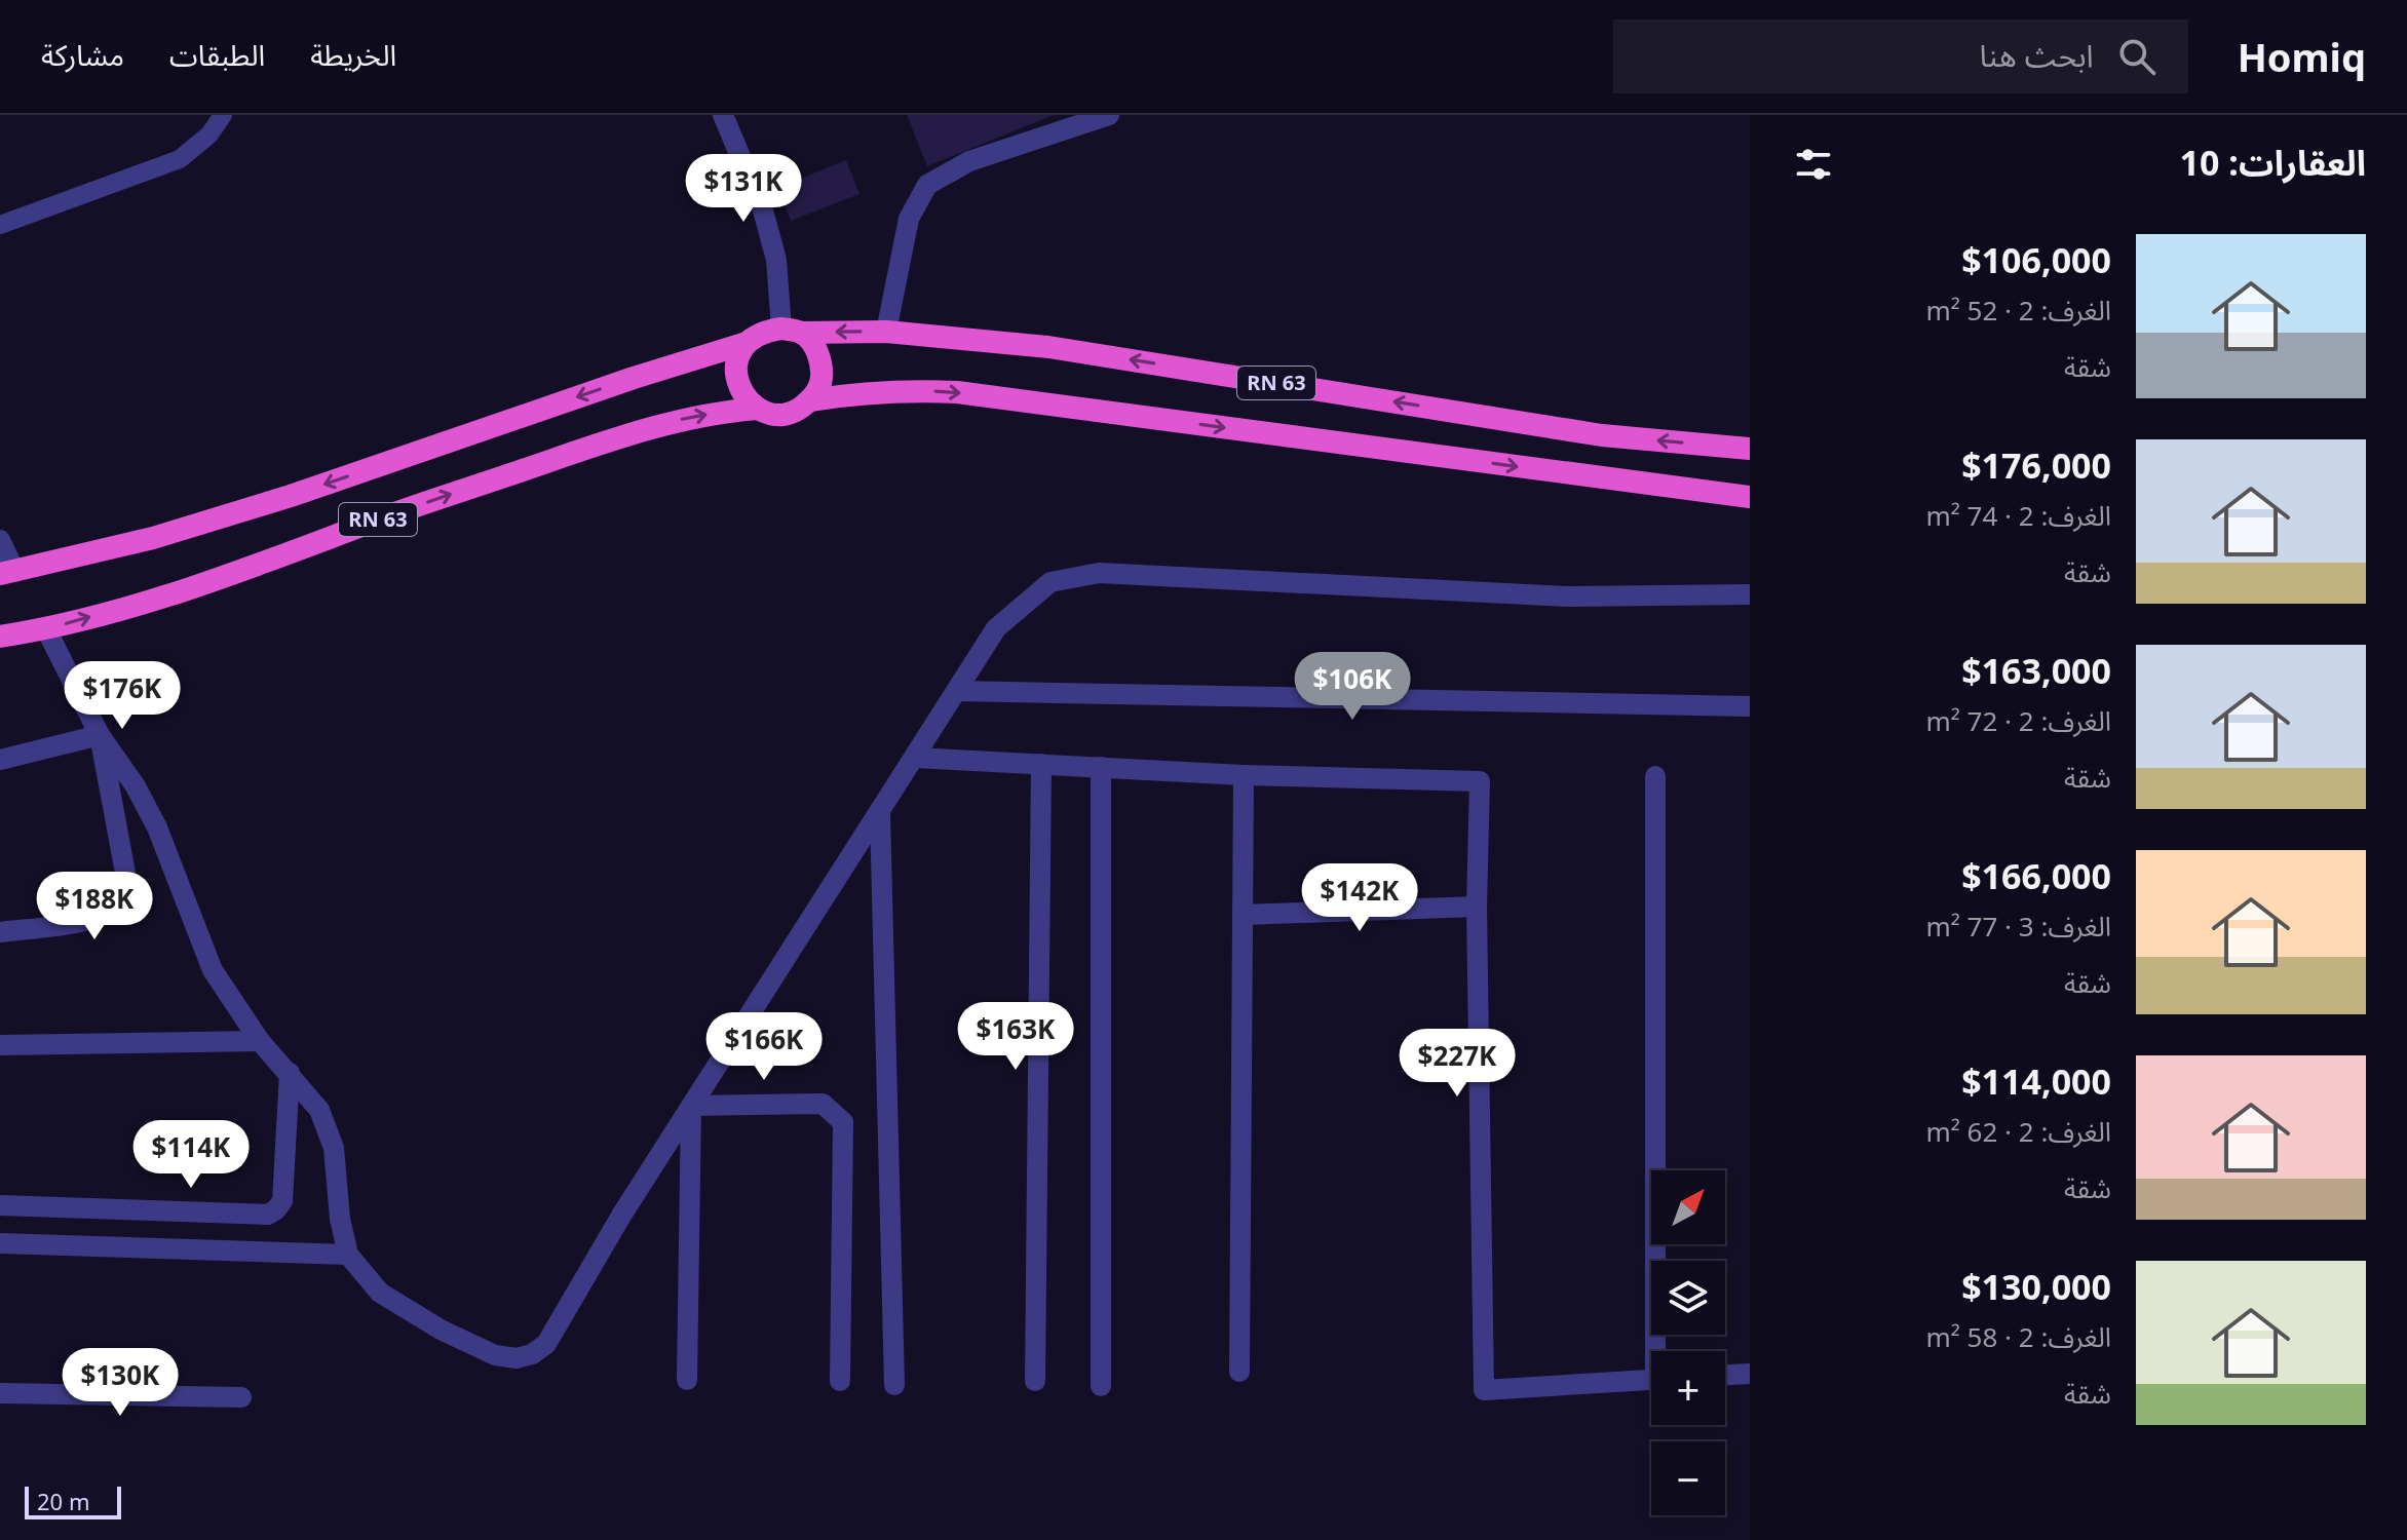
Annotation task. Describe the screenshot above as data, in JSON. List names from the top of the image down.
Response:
{
  "streets": {
    "highway": ["RN 63"]
  },
  "scale_bar": "20 m",
  "north": "top right",
  "page": {
    "header": "Homiq",
    "search": "ابحث هنا",
    "nav": ["الخريطة", "الطبقات", "مشاركة"],
    "heading": "العقارات: 10",
    "price": [
      "$131K",
      "$106K",
      "$176K",
      "$142K",
      "$188K",
      "$163K",
      "$166K",
      "$227K",
      "$114K",
      "$130K"
    ],
    "list": [
      {
        "name": "$106,000",
        "note": "الغرف: 2 · 52 m² · شقة"
      },
      {
        "name": "$176,000",
        "note": "الغرف: 2 · 74 m² · شقة"
      },
      {
        "name": "$163,000",
        "note": "الغرف: 2 · 72 m² · شقة"
      },
      {
        "name": "$166,000",
        "note": "الغرف: 3 · 77 m² · شقة"
      },
      {
        "name": "$114,000",
        "note": "الغرف: 2 · 62 m² · شقة"
      },
      {
        "name": "$130,000",
        "note": "الغرف: 2 · 58 m² · شقة"
      }
    ],
    "map_buttons": ["+", "−"],
    "scale": "20 m"
  }
}
